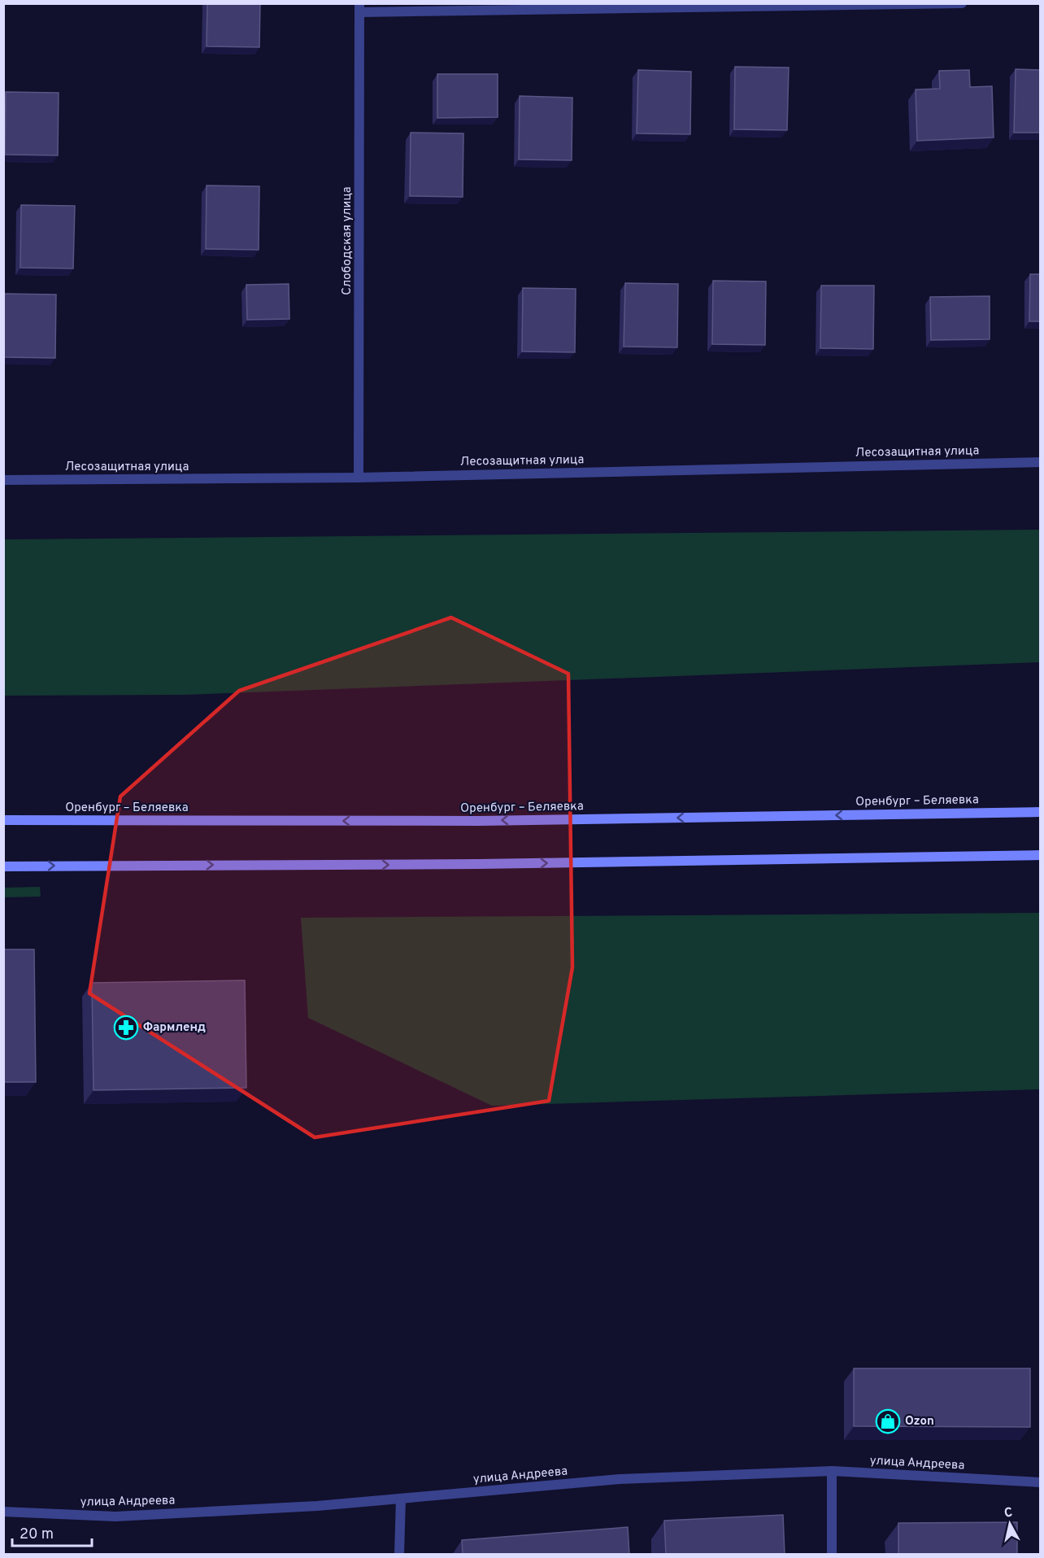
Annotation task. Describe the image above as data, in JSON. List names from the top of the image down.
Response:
{
  "streets": {
    "main road": ["Оренбург – Беляевка"],
    "street": ["Слободская улица", "Лесозащитная улица", "улица Андреева"]
  },
  "crossings": [
    ["Слободская улица", "Лесозащитная улица"]
  ],
  "places": {
    "pharmacy": ["Фармленд"],
    "shop": ["Ozon"]
  },
  "scale_bar": "20 m",
  "north": "top"
}
